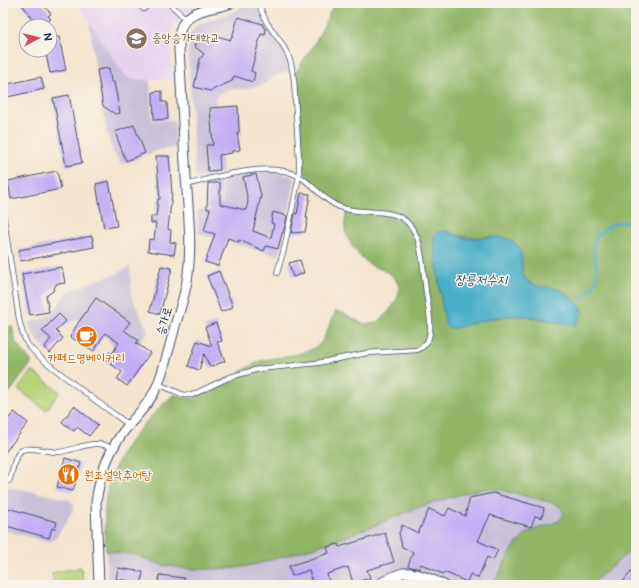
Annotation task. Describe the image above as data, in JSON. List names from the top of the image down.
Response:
{
  "streets": {
    "street": ["승가로"]
  },
  "water": ["장릉저수지"],
  "places": {
    "school or university": ["중앙승가대학교"],
    "cafe": ["카페드명베이커리"],
    "restaurant": ["원조설악추어탕"]
  },
  "north": "right"
}
